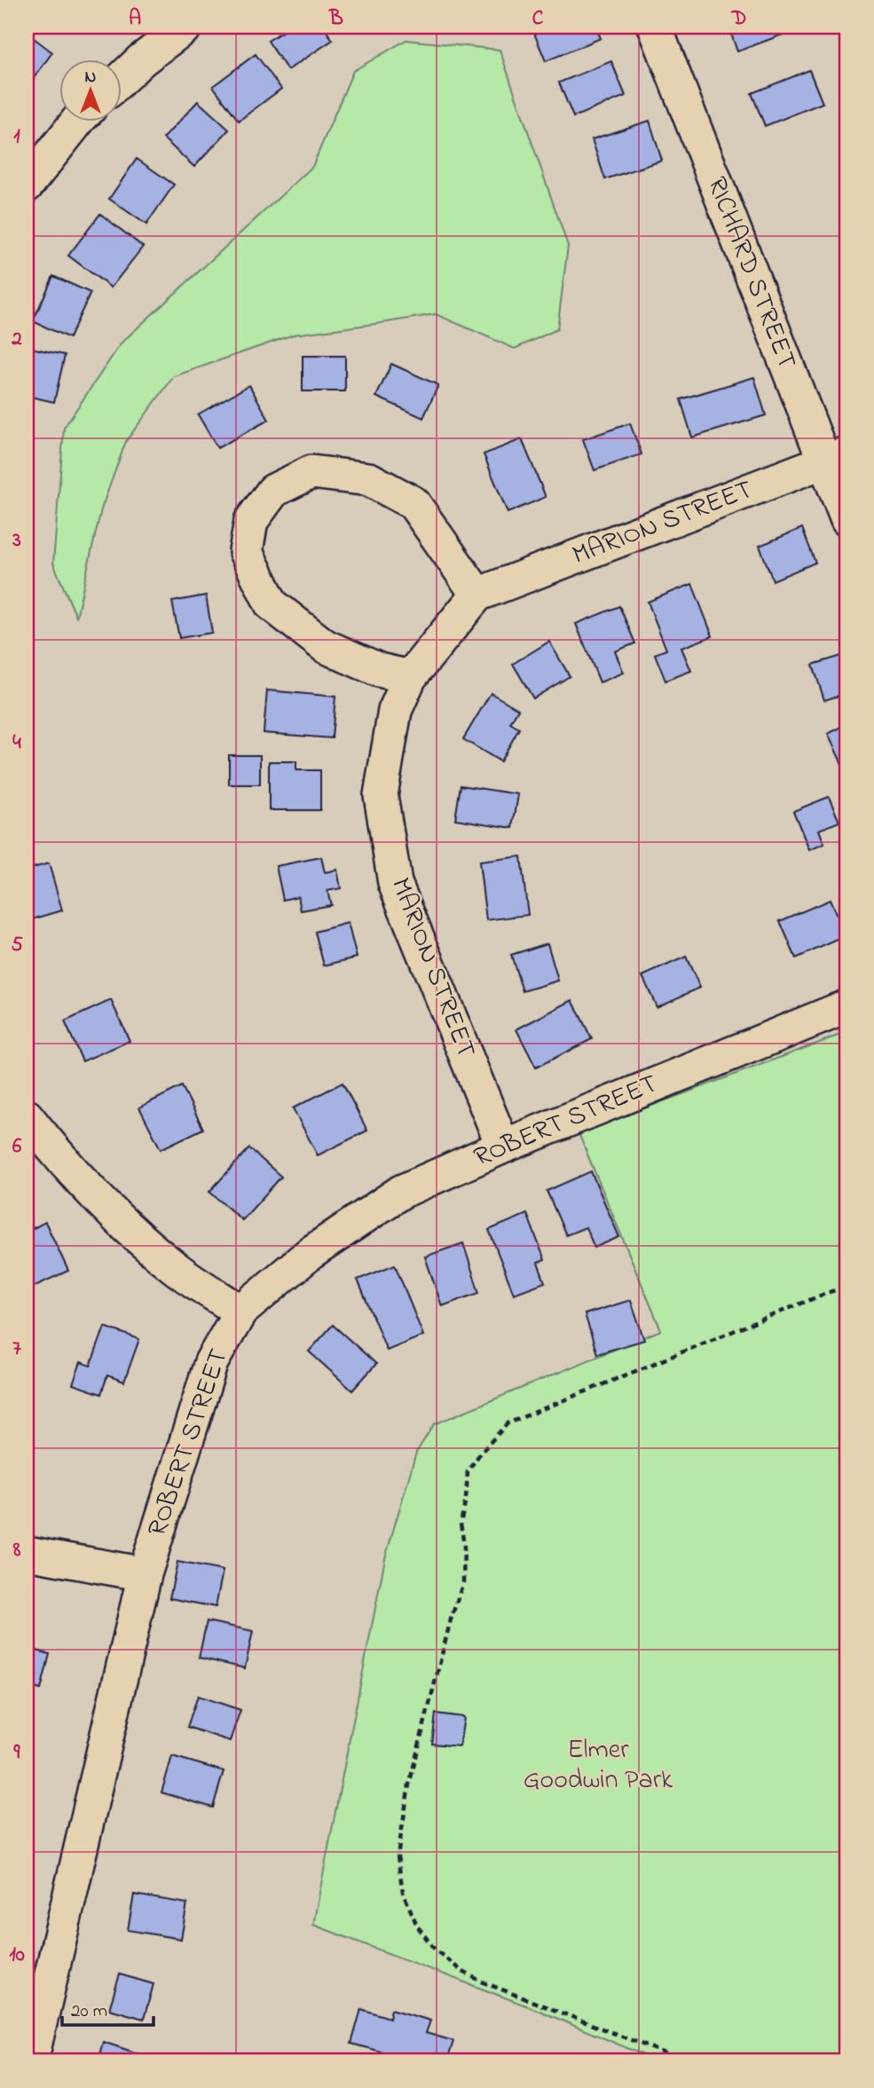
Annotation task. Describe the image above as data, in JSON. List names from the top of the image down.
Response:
{
  "streets": {
    "street": ["RICHARD STREET", "MARION STREET", "ROBERT STREET"]
  },
  "crossings": [
    ["RICHARD STREET", "MARION STREET"],
    ["MARION STREET", "ROBERT STREET"]
  ],
  "parks": ["Elmer Goodwin Park"],
  "scale_bar": "20 m",
  "north": "top",
  "grid": {
    "columns": [
      "A",
      "B",
      "C",
      "D"
    ],
    "rows": [
      "1",
      "2",
      "3",
      "4",
      "5",
      "6",
      "7",
      "8",
      "9",
      "10"
    ]
  }
}
